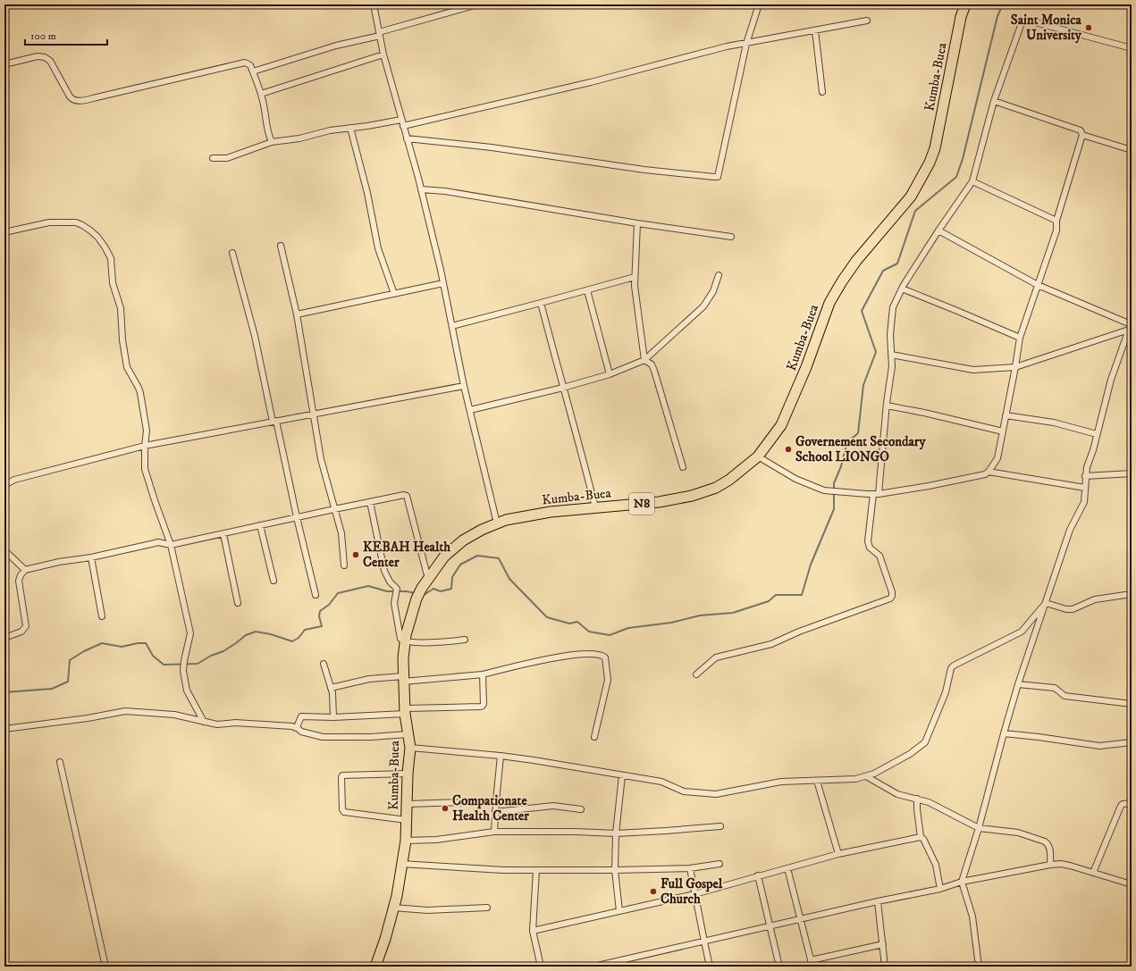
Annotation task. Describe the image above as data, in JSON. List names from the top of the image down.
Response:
{
  "streets": {
    "highway": ["Kumba-Buea", "N8"]
  },
  "places": [
    "Saint Monica University",
    "Governement Secondary School LIONGO",
    "KEBAH Health Center",
    "Compationate Health Center",
    "Full Gospel Church"
  ],
  "scale_bar": "100 m"
}
